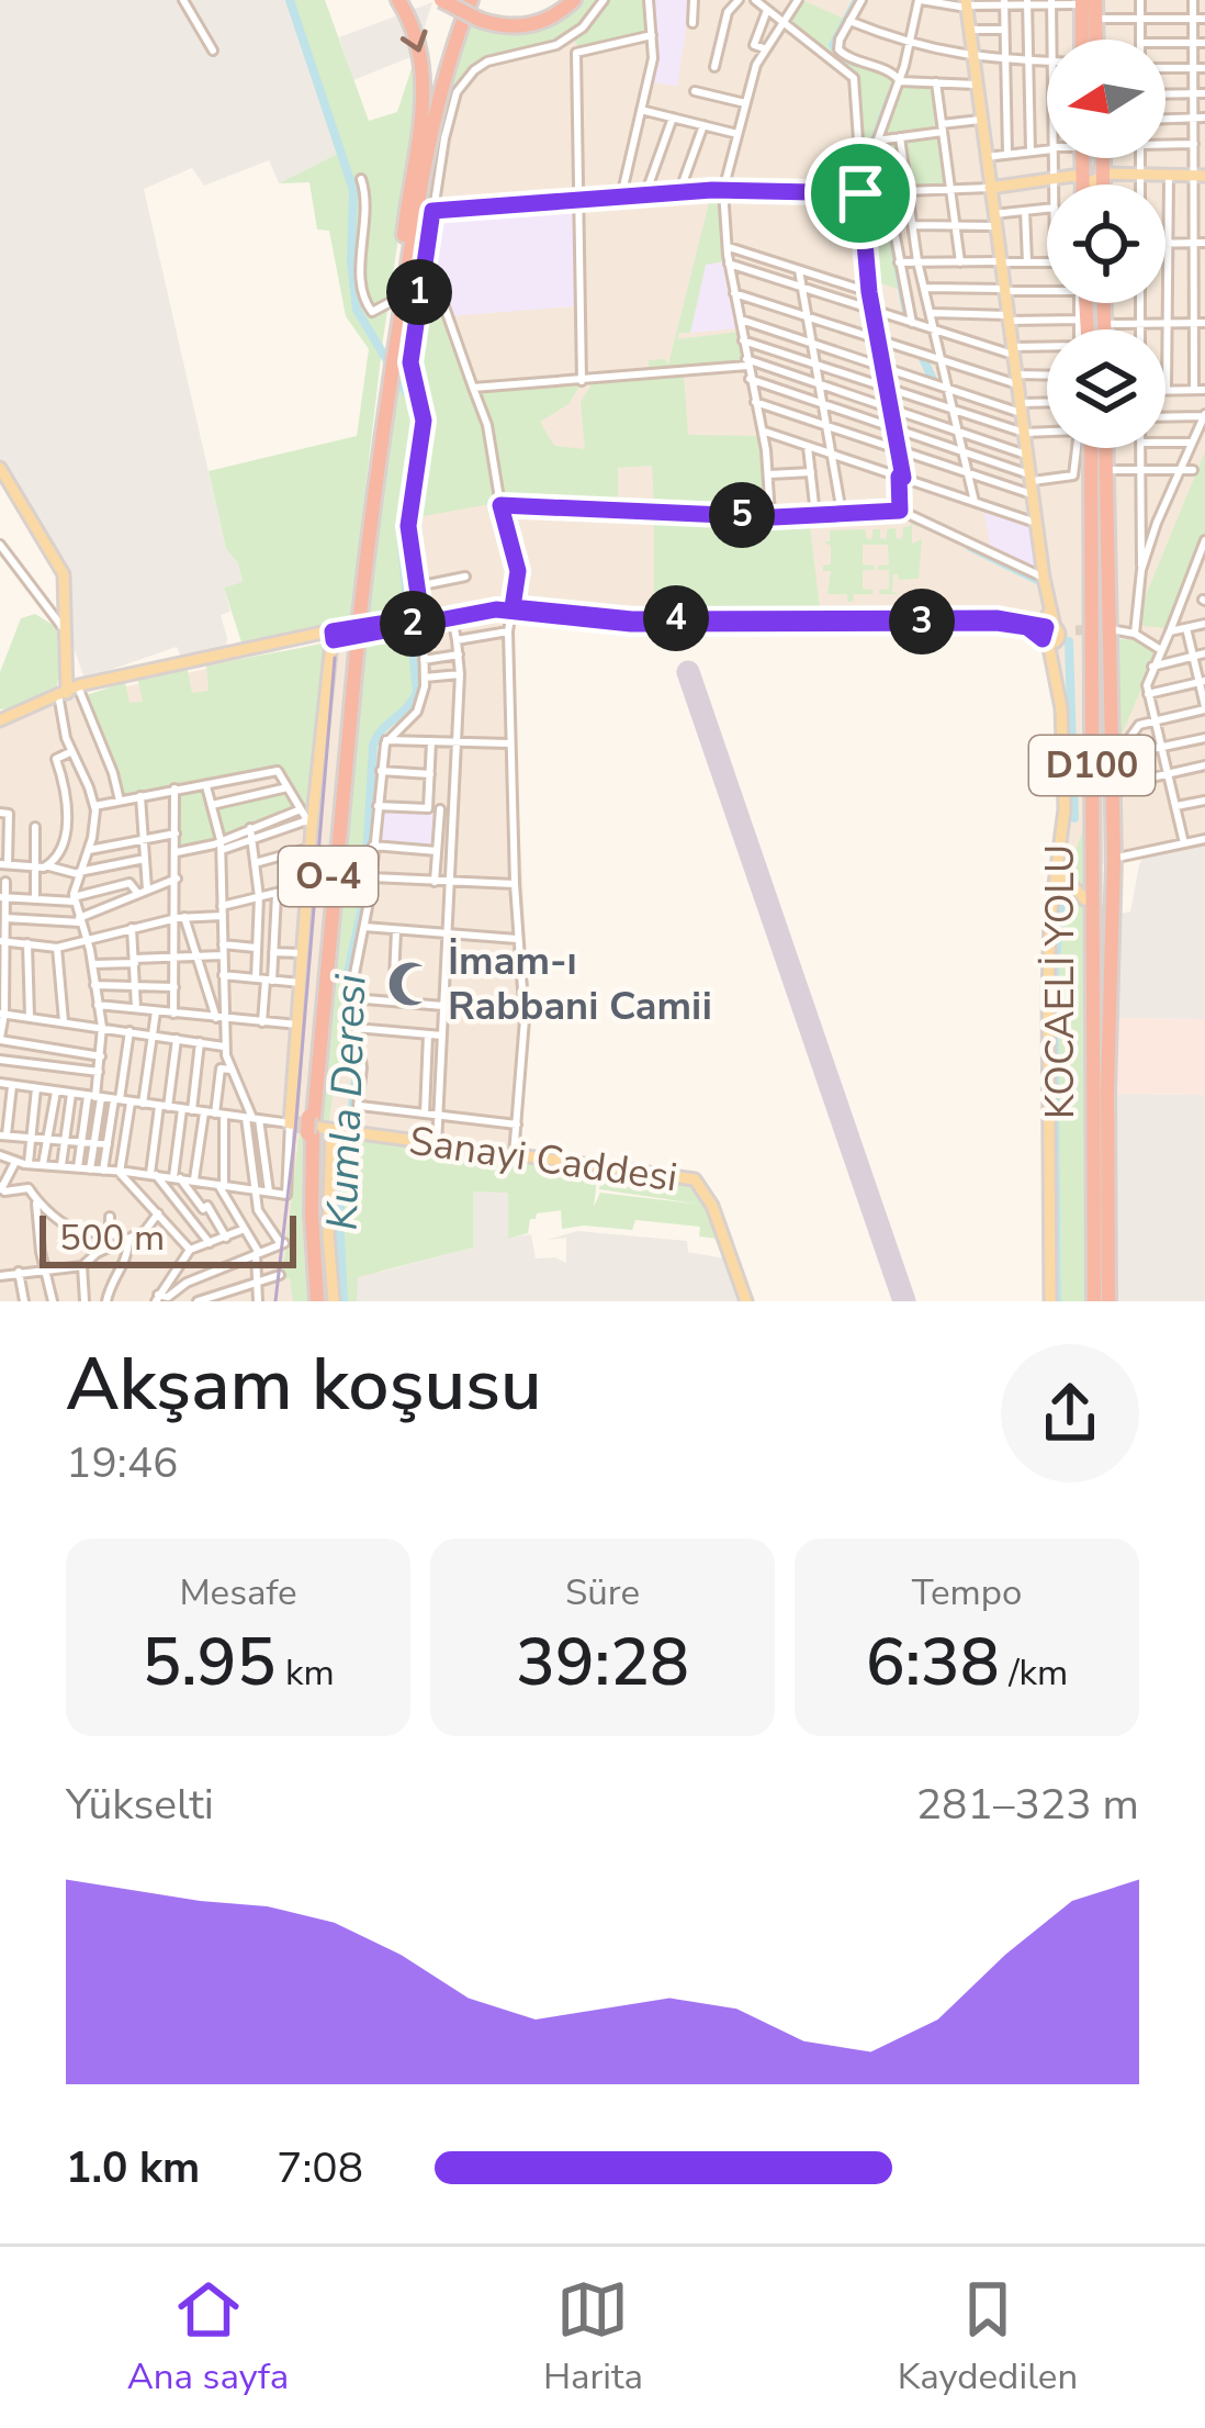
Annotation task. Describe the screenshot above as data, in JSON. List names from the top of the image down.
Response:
{
  "streets": {
    "highway": ["D100", "O-4", "KOCAELİ YOLU"],
    "main road": ["Sanayi Caddesi"]
  },
  "crossings": [
    ["D100", "KOCAELİ YOLU"]
  ],
  "water": ["Kumla Deresi"],
  "places": {
    "mosque": ["İmam-ı Rabbani Camii"]
  },
  "scale_bar": "500 m",
  "north": "left",
  "page": {
    "pins": [
      "1",
      "5",
      "4",
      "3",
      "2"
    ],
    "scale": "500 m",
    "heading": ["Akşam koşusu", "19:46"],
    "stats": [
      ["Mesafe", "5.95 km"],
      ["Süre", "39:28"],
      ["Tempo", "6:38 /km"]
    ],
    "chart": ["Yükselti", "281–323 m"],
    "list": [
      {
        "name": "1.0 km",
        "note": "7:08"
      }
    ],
    "tabs": ["Ana sayfa", "Harita", "Kaydedilen"]
  }
}
